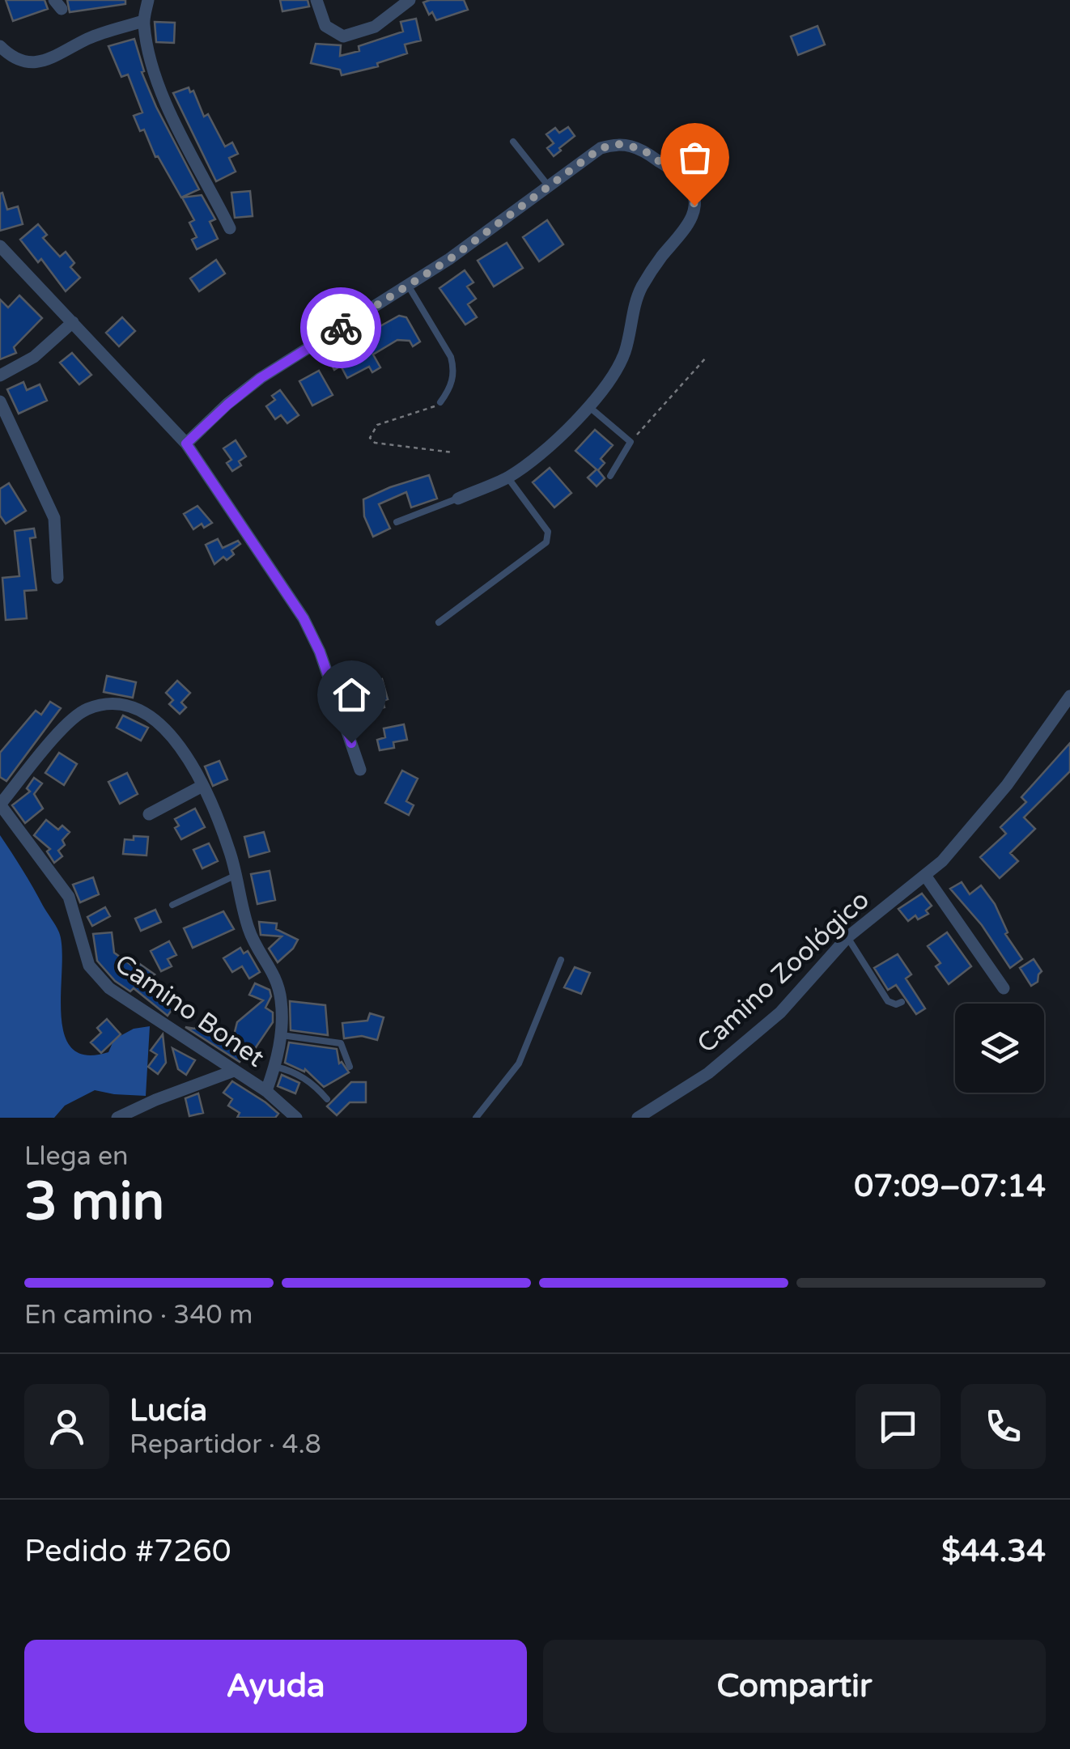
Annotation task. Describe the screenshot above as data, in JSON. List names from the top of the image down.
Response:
{
  "streets": {
    "street": ["Camino Zoológico", "Camino Bonet"]
  },
  "page": {
    "heading": ["3 min", "Llega en", "07:09–07:14"],
    "panel": [
      "Lucía",
      "Repartidor · 4.8",
      "Pedido #7260",
      "$44.34"
    ],
    "bar": "En camino · 340 m",
    "buttons": ["Ayuda", "Compartir"]
  }
}
